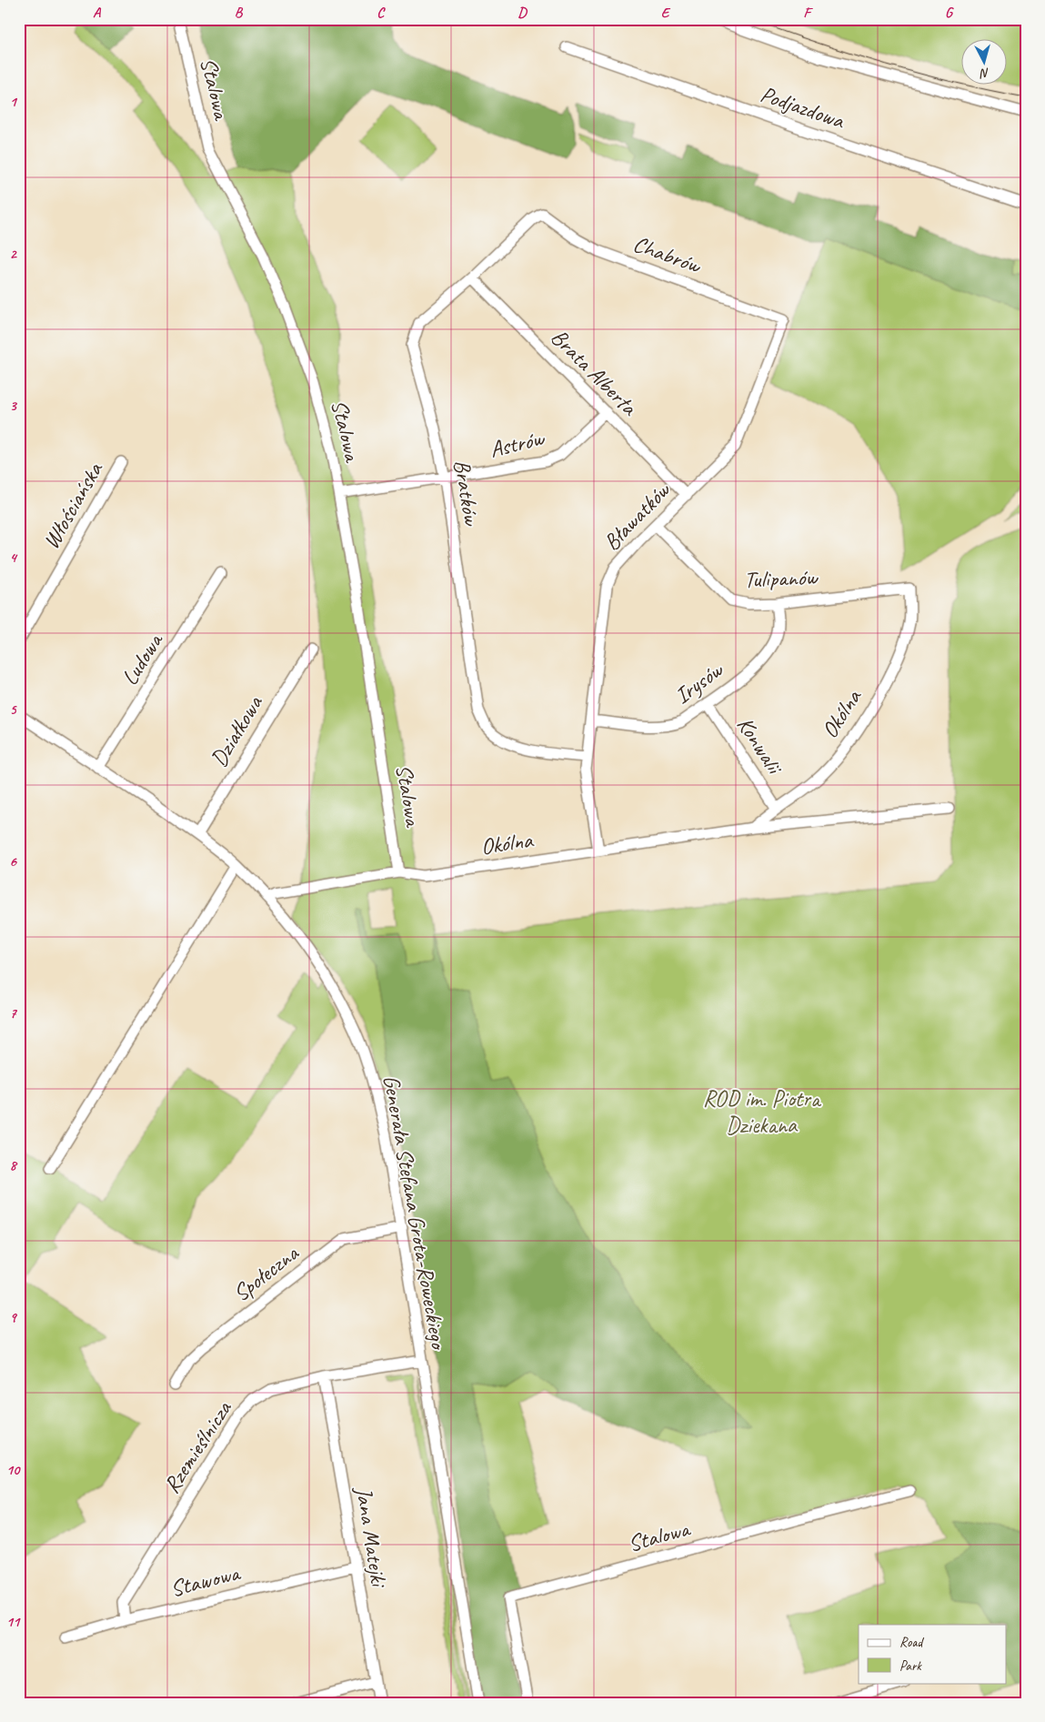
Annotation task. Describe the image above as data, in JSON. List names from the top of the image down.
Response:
{
  "streets": {
    "street": [
      "Stalowa",
      "Podjazdowa",
      "Chabrów",
      "Brata Alberta",
      "Astrów",
      "Bratków",
      "Włościańska",
      "Bławatków",
      "Tulipanów",
      "Ludowa",
      "Irysów",
      "Okólna",
      "Działkowa",
      "Konwalii",
      "Generała Stefana Grota-Roweckiego",
      "Społeczna",
      "Rzemieślnicza",
      "Jana Matejki",
      "Stawowa"
    ]
  },
  "crossings": [
    ["Stalowa", "Astrów"],
    ["Stalowa", "Okólna"],
    ["Chabrów", "Bratków"],
    ["Chabrów", "Bławatków"],
    ["Brata Alberta", "Astrów"],
    ["Brata Alberta", "Bratków"],
    ["Brata Alberta", "Bławatków"],
    ["Astrów", "Bratków"],
    ["Bratków", "Bławatków"],
    ["Bławatków", "Tulipanów"],
    ["Bławatków", "Irysów"],
    ["Bławatków", "Okólna"],
    ["Tulipanów", "Irysów"],
    ["Tulipanów", "Okólna"],
    ["Ludowa", "Generała Stefana Grota-Roweckiego"],
    ["Irysów", "Konwalii"],
    ["Okólna", "Konwalii"],
    ["Okólna", "Generała Stefana Grota-Roweckiego"],
    ["Działkowa", "Generała Stefana Grota-Roweckiego"],
    ["Generała Stefana Grota-Roweckiego", "Społeczna"],
    ["Generała Stefana Grota-Roweckiego", "Rzemieślnicza"],
    ["Rzemieślnicza", "Jana Matejki"],
    ["Rzemieślnicza", "Stawowa"],
    ["Jana Matejki", "Stawowa"]
  ],
  "parks": ["ROD im. Piotra Dziekana"],
  "legend": ["Road", "Park"],
  "north": "bottom",
  "grid": {
    "columns": [
      "A",
      "B",
      "C",
      "D",
      "E",
      "F",
      "G"
    ],
    "rows": [
      "1",
      "2",
      "3",
      "4",
      "5",
      "6",
      "7",
      "8",
      "9",
      "10",
      "11"
    ]
  }
}
